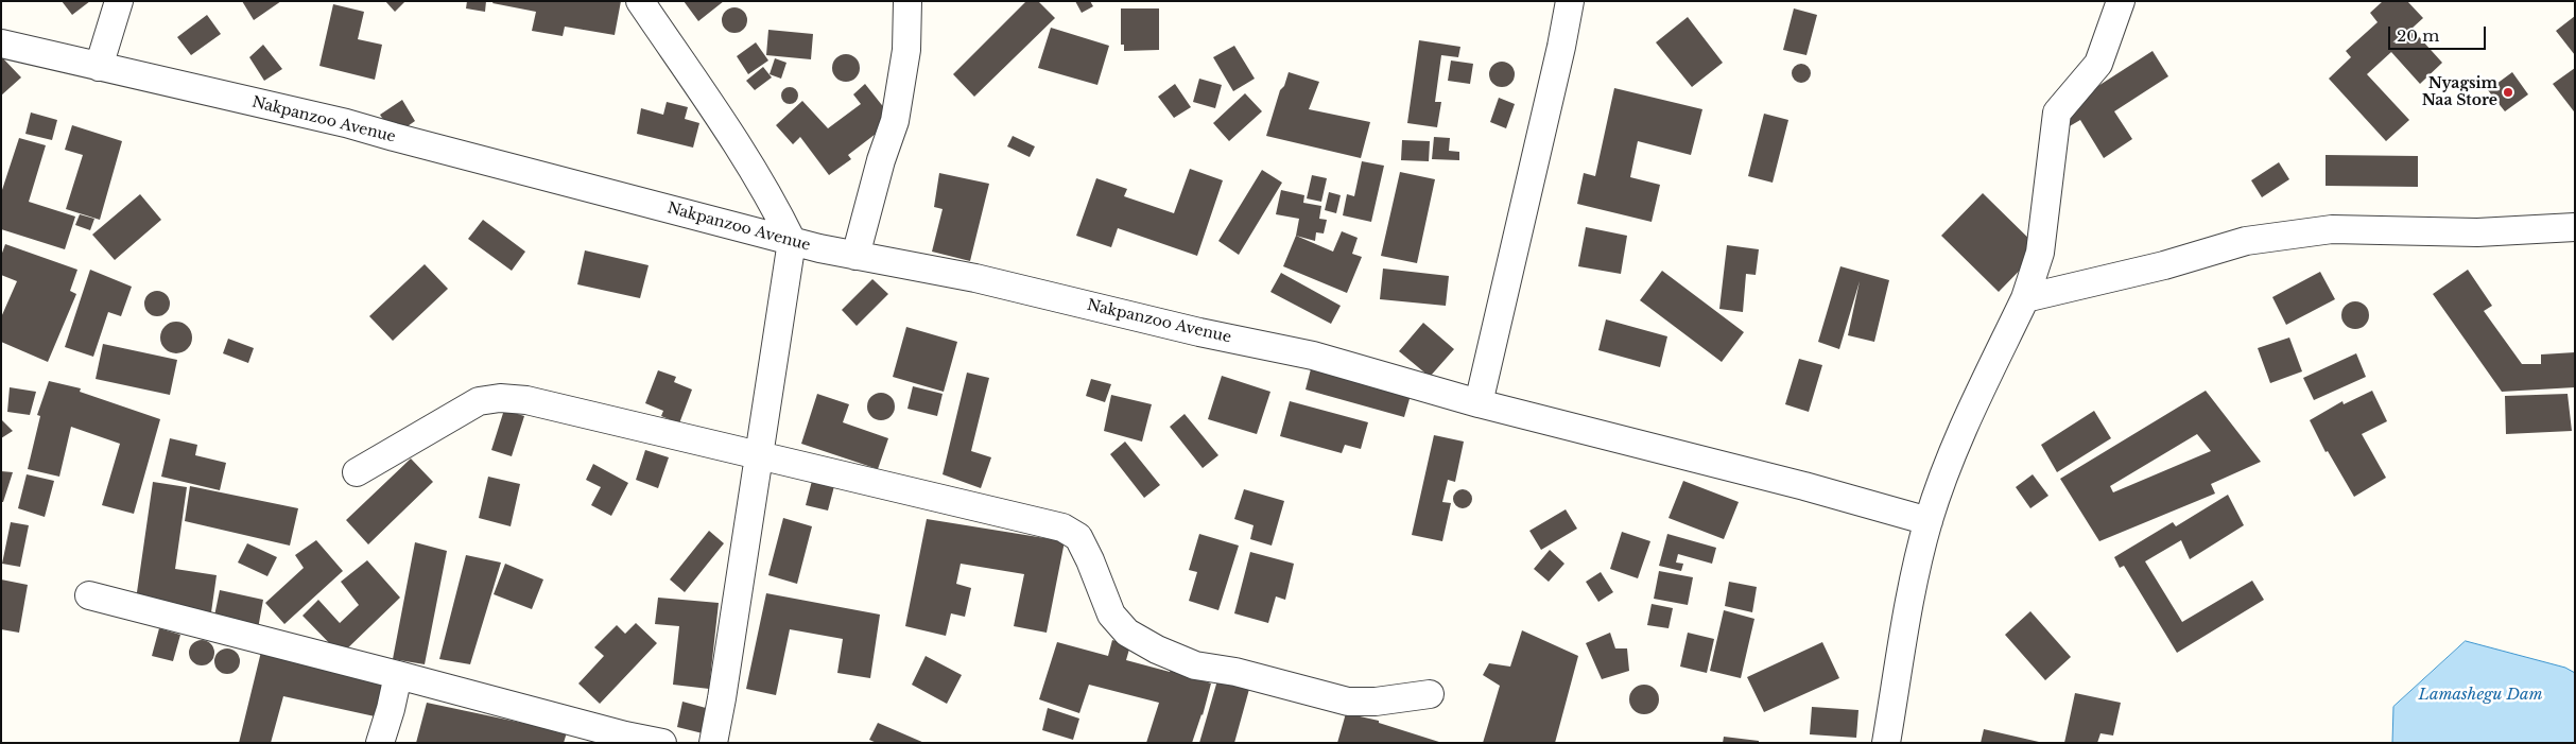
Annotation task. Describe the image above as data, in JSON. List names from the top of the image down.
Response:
{
  "streets": {
    "street": ["Nakpanzoo Avenue"]
  },
  "water": ["Lamashegu Dam"],
  "places": ["Nyagsim Naa Store"],
  "scale_bar": "20 m"
}
